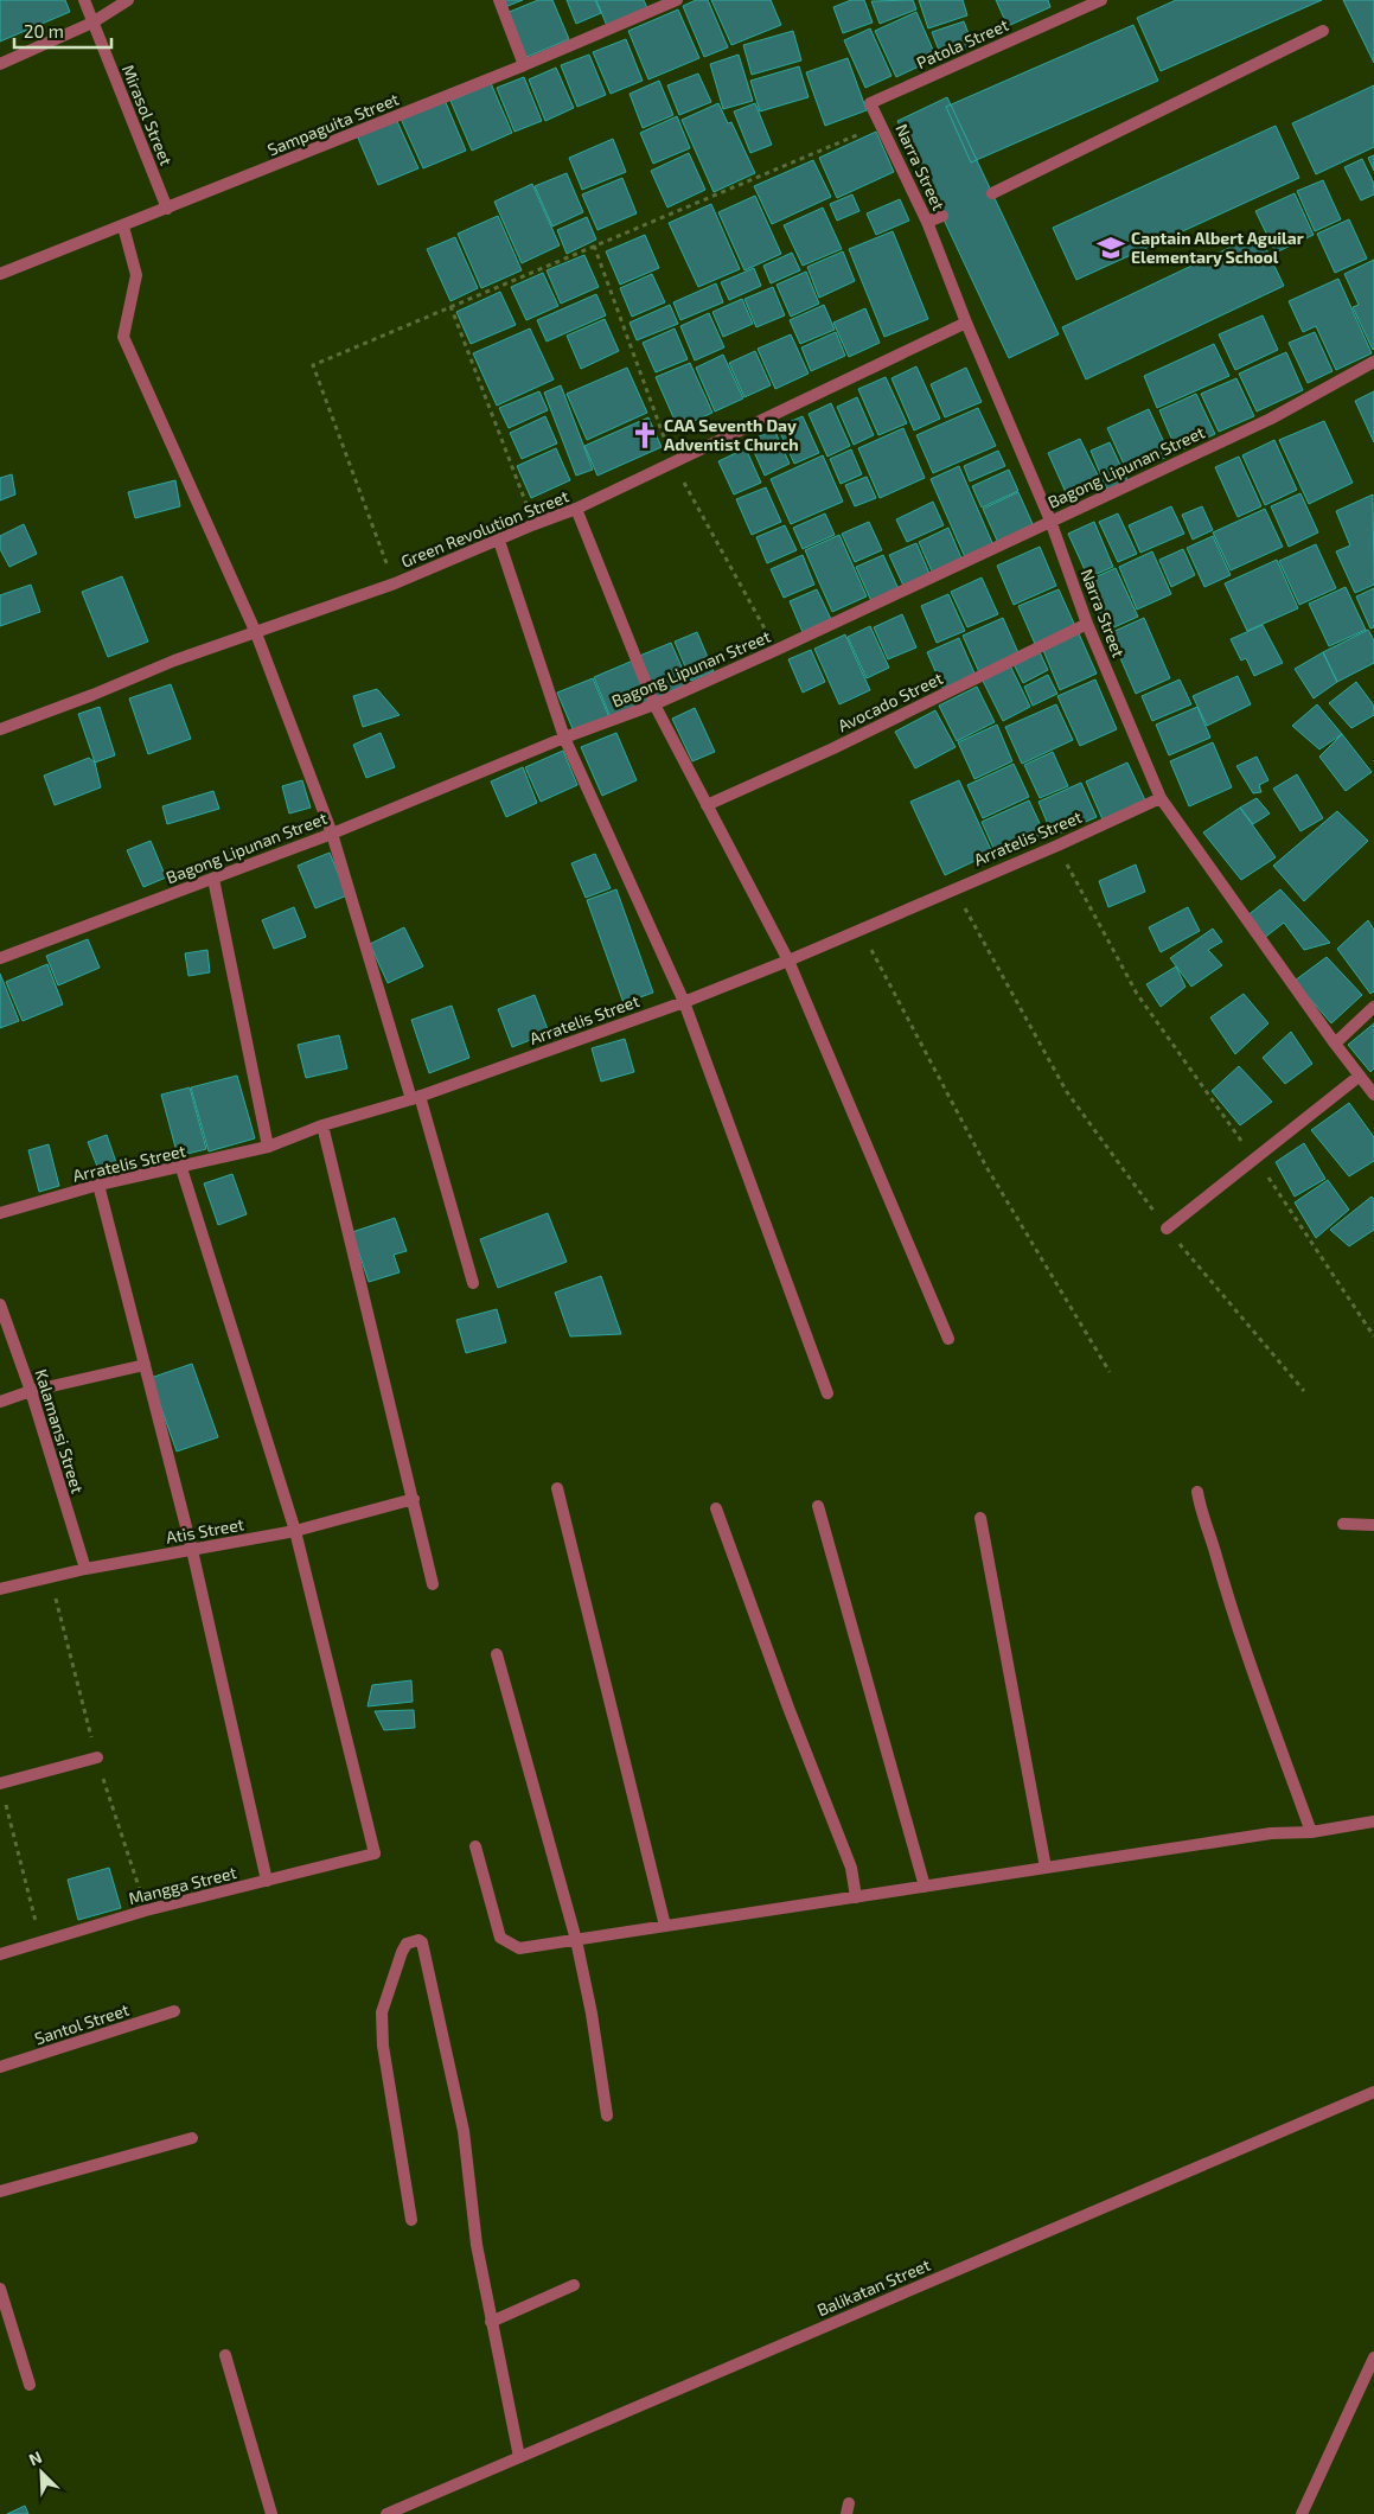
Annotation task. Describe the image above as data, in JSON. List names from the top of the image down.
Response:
{
  "streets": {
    "street": [
      "Patola Street",
      "Mirasol Street",
      "Sampaguita Street",
      "Narra Street",
      "Bagong Lipunan Street",
      "Green Revolution Street",
      "Avocado Street",
      "Arratelis Street",
      "Kalamansi Street",
      "Atis Street",
      "Mangga Street",
      "Santol Street",
      "Balikatan Street"
    ]
  },
  "crossings": [
    ["Patola Street", "Narra Street"],
    ["Mirasol Street", "Sampaguita Street"],
    ["Narra Street", "Bagong Lipunan Street"],
    ["Narra Street", "Green Revolution Street"],
    ["Narra Street", "Avocado Street"],
    ["Narra Street", "Arratelis Street"],
    ["Kalamansi Street", "Atis Street"],
    ["Atis Street", "Mangga Street"]
  ],
  "places": {
    "school or university": ["Captain Albert Aguilar Elementary School"],
    "church": ["CAA Seventh Day Adventist Church"]
  },
  "scale_bar": "20 m",
  "north": "top left"
}
